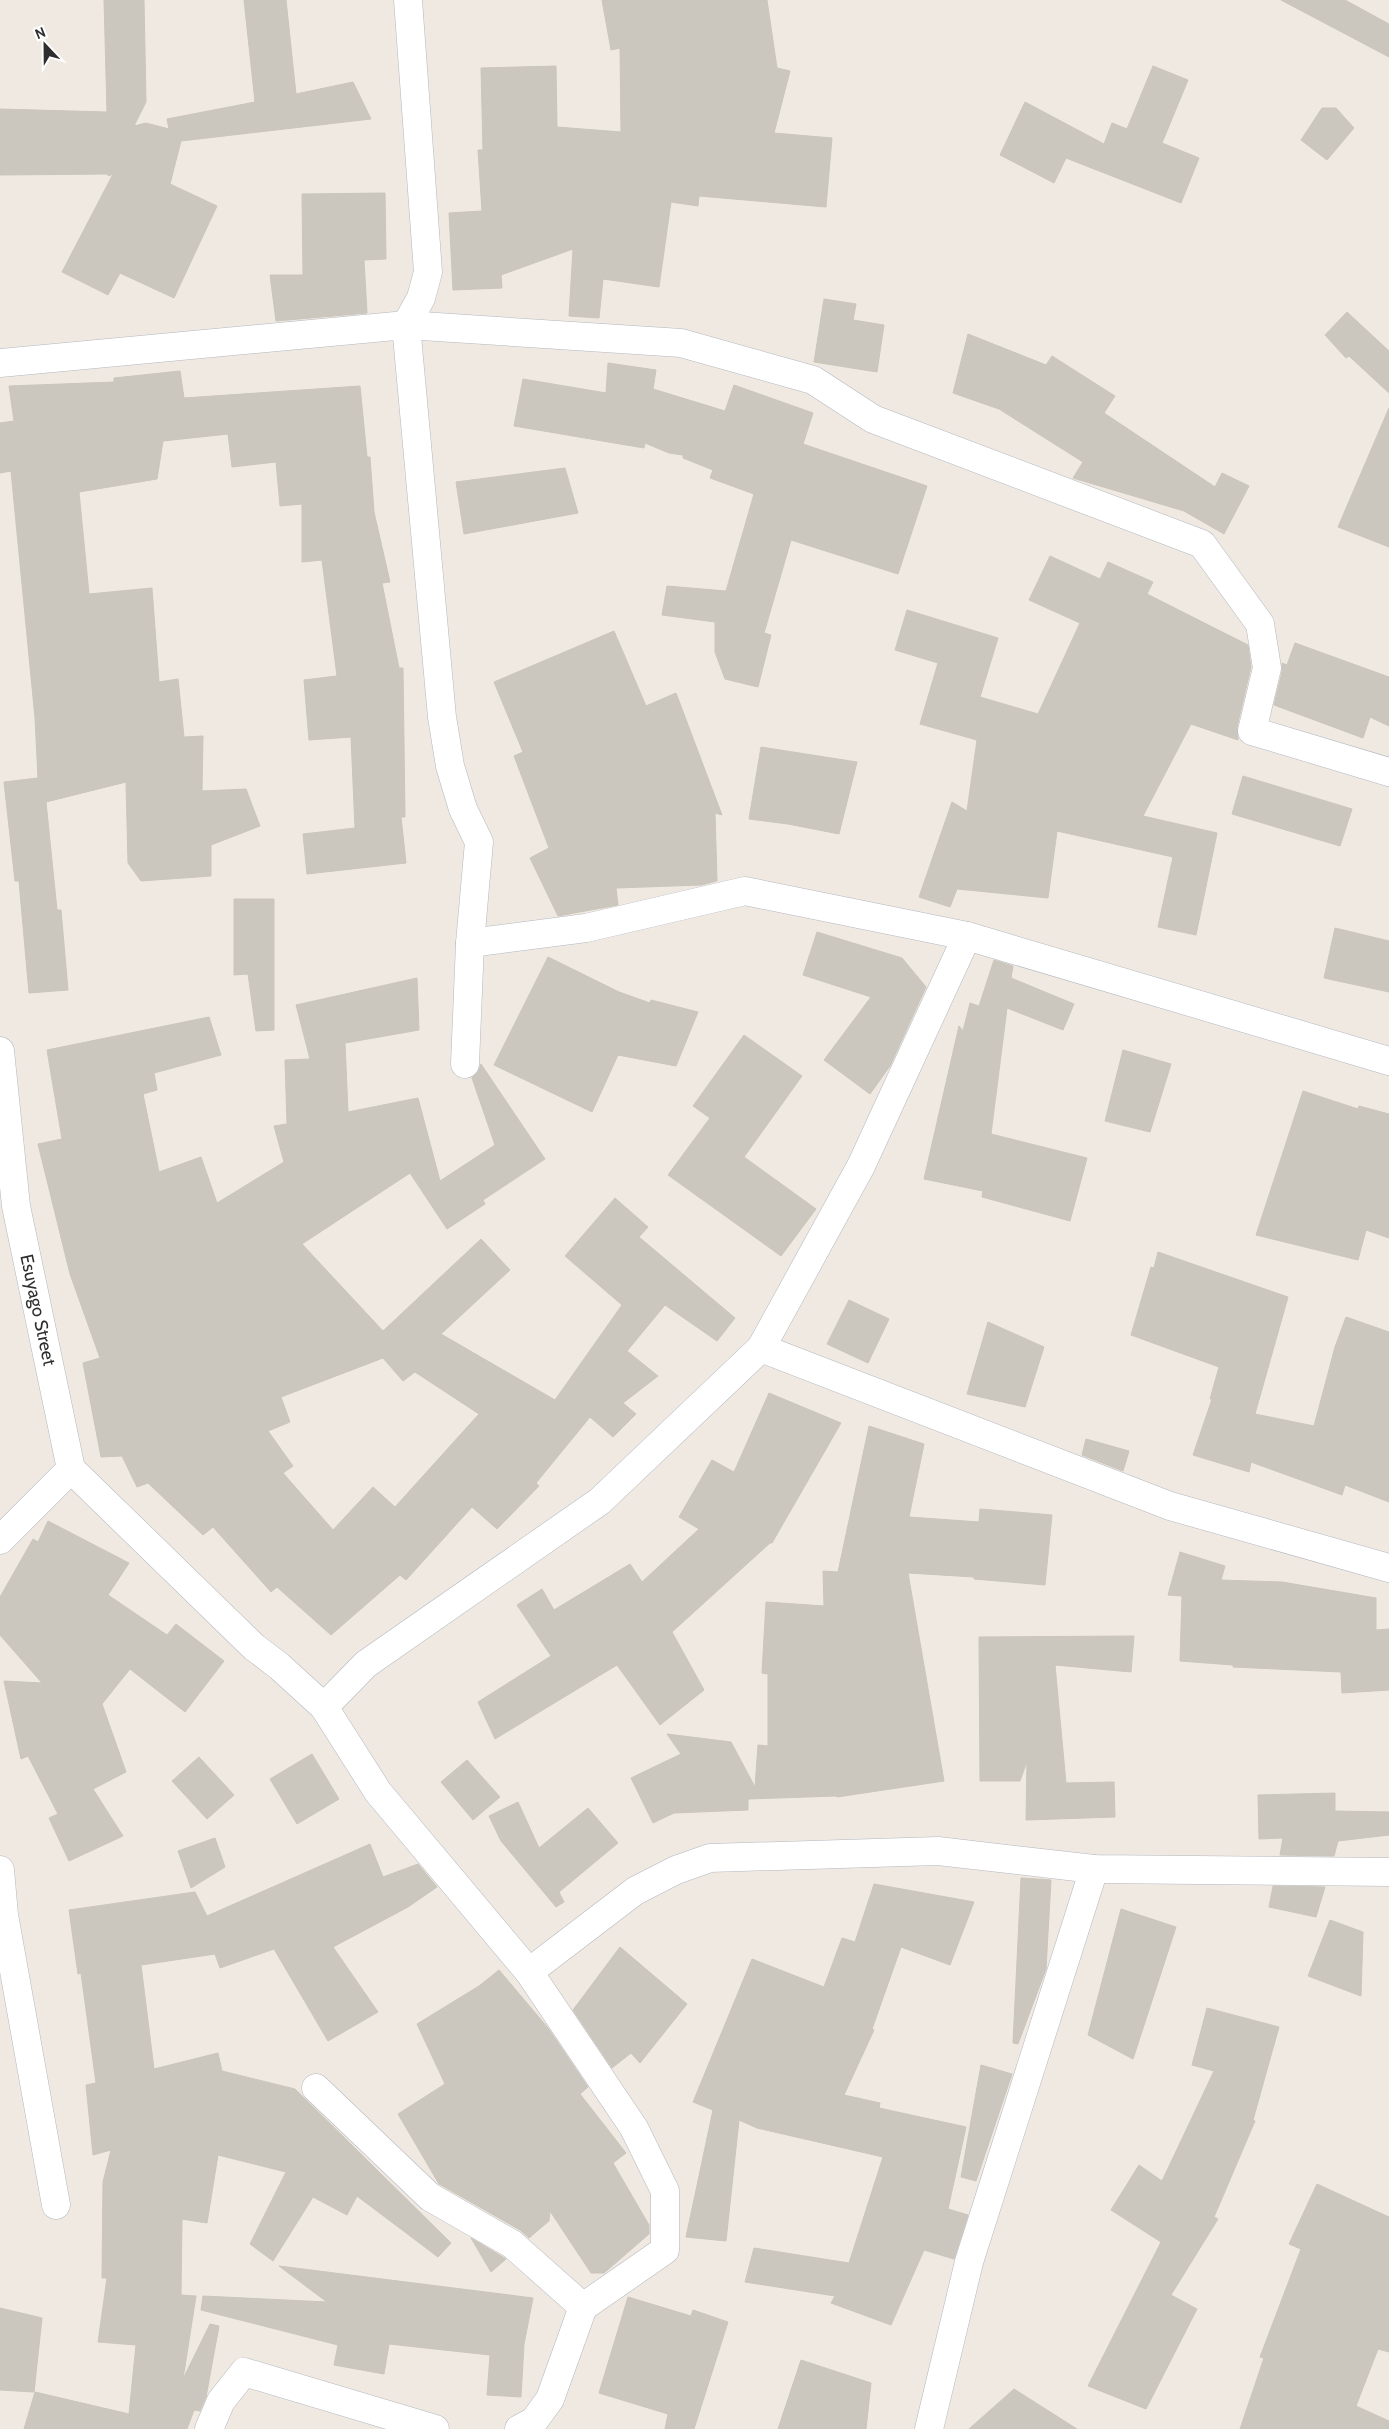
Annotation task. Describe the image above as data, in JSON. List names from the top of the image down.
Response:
{
  "streets": {
    "street": ["Esuyago Street"]
  },
  "north": "top"
}
